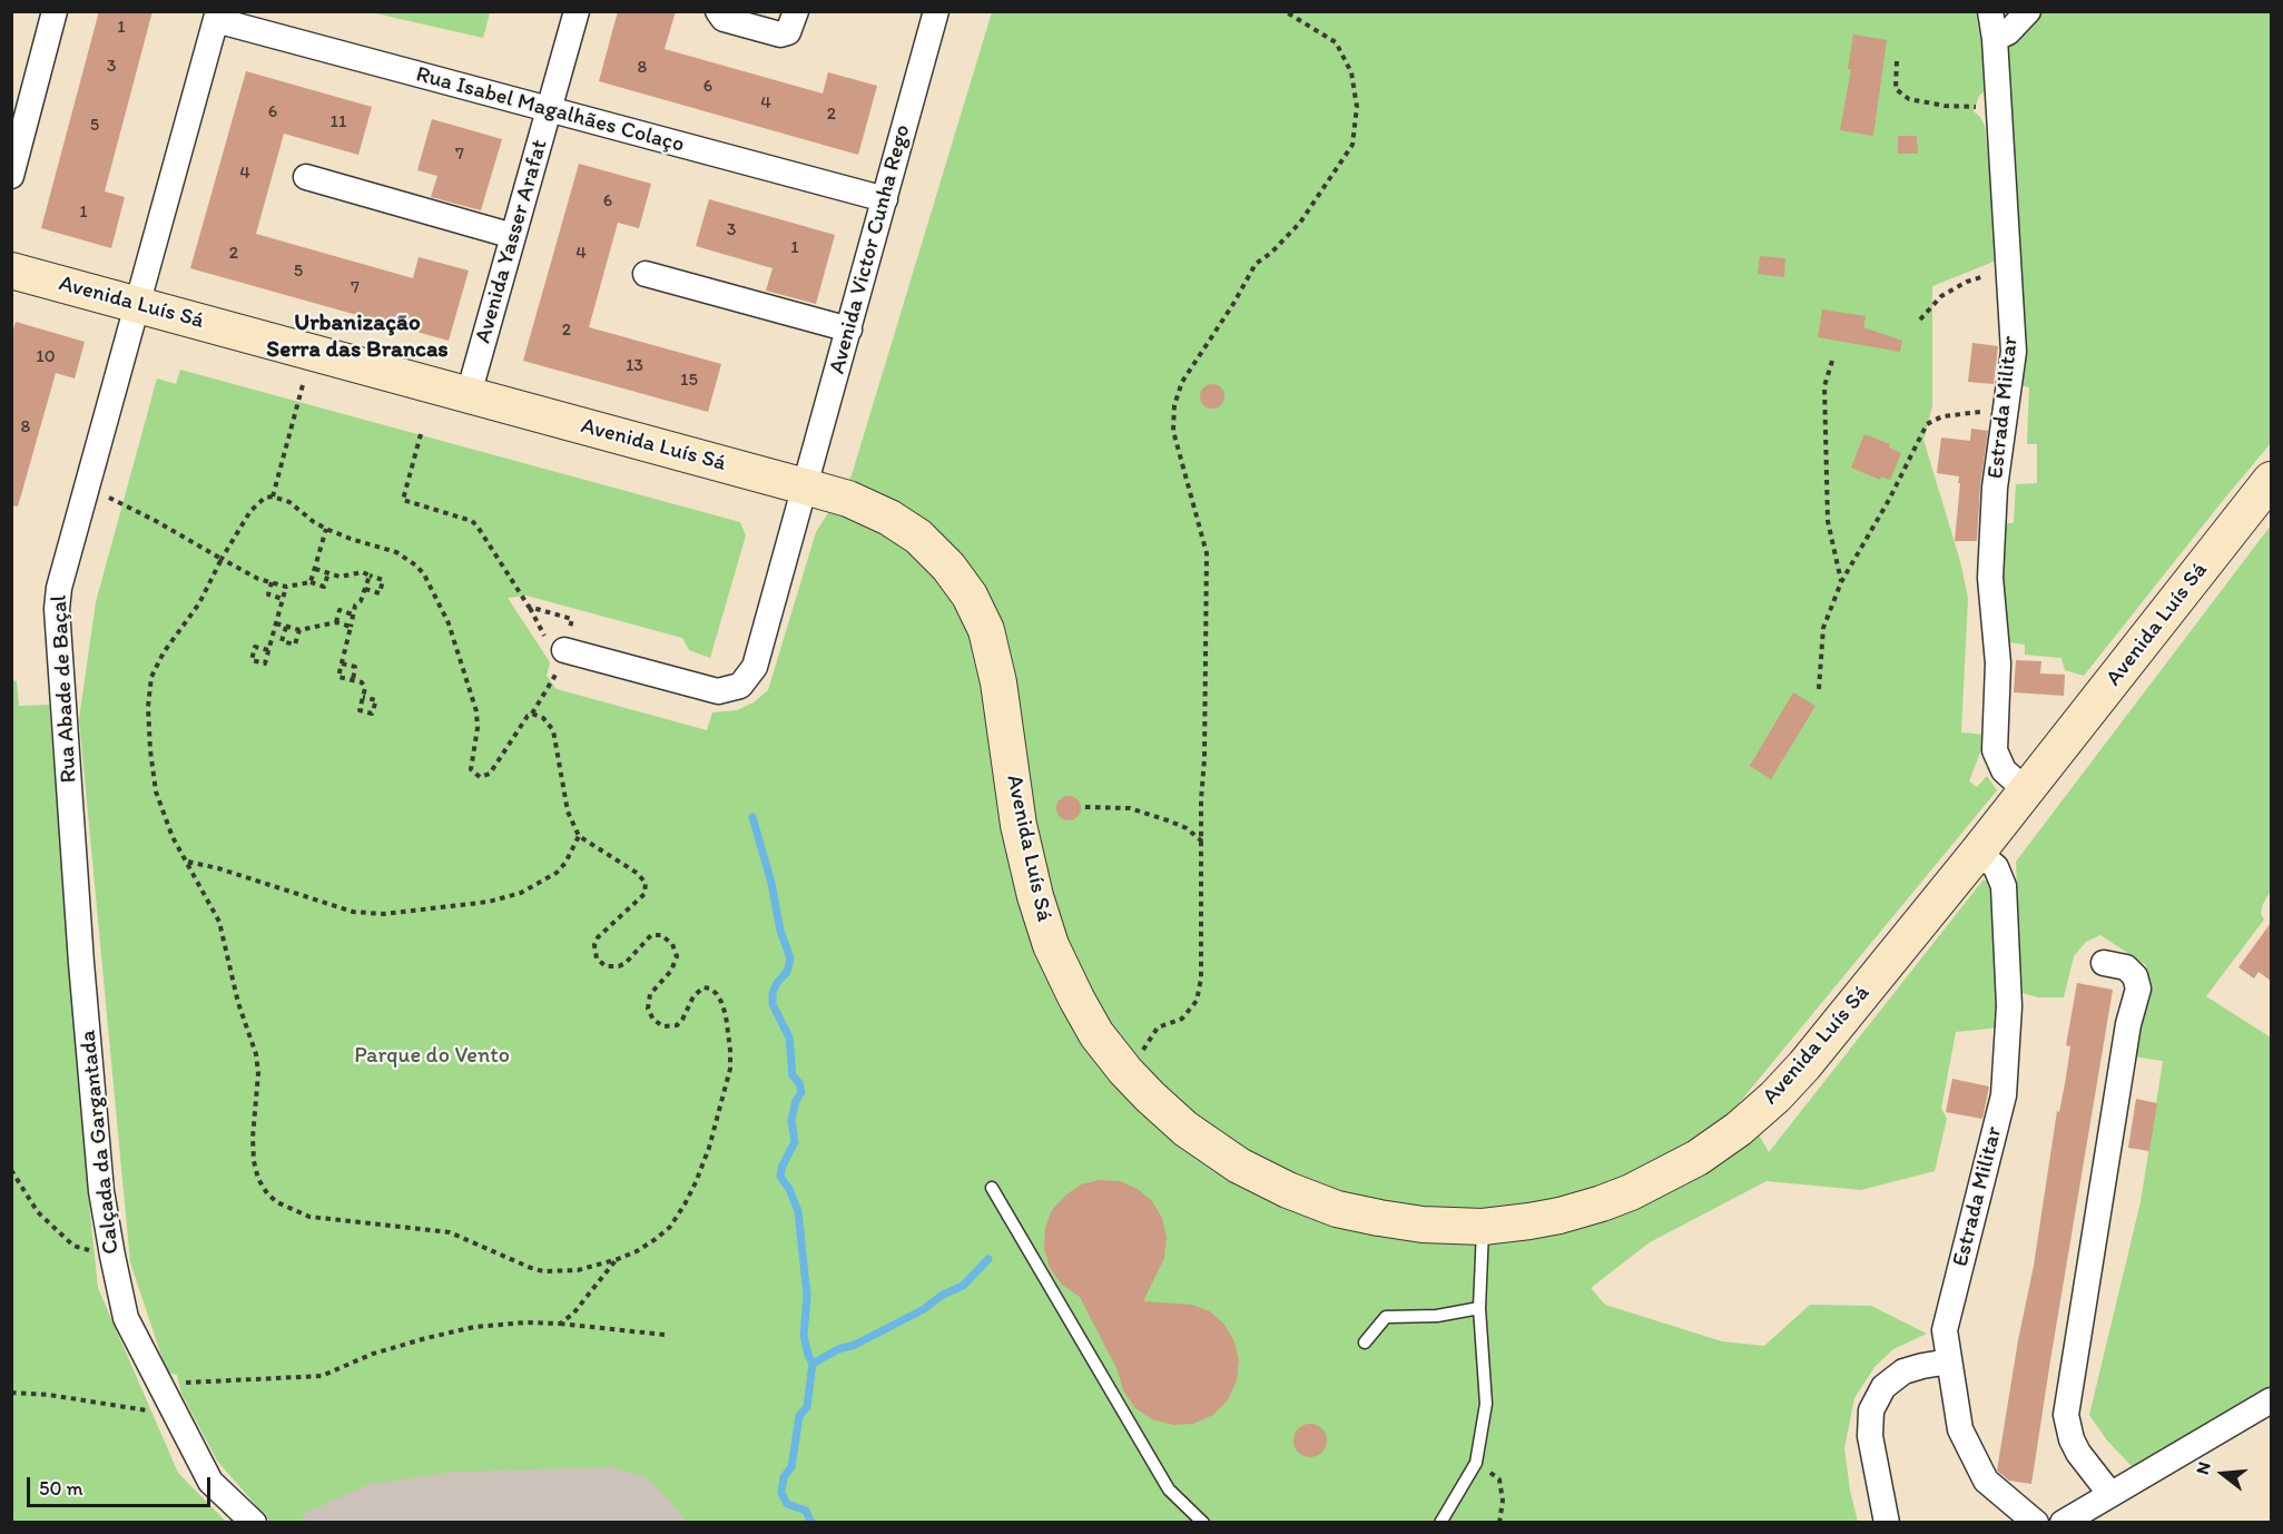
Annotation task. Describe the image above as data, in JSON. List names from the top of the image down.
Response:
{
  "streets": {
    "street": [
      "Rua Isabel Magalhães Colaço",
      "Avenida Yasser Arafat",
      "Avenida Victor Cunha Rego",
      "Avenida Luís Sá",
      "Estrada Militar",
      "Rua Abade de Baçal",
      "Calçada da Gargantada"
    ]
  },
  "crossings": [
    ["Rua Isabel Magalhães Colaço", "Avenida Yasser Arafat"],
    ["Rua Isabel Magalhães Colaço", "Avenida Victor Cunha Rego"],
    ["Rua Isabel Magalhães Colaço", "Rua Abade de Baçal"],
    ["Avenida Yasser Arafat", "Avenida Luís Sá"],
    ["Avenida Victor Cunha Rego", "Avenida Luís Sá"],
    ["Avenida Luís Sá", "Estrada Militar"],
    ["Avenida Luís Sá", "Rua Abade de Baçal"],
    ["Rua Abade de Baçal", "Calçada da Gargantada"]
  ],
  "districts": ["Urbanização Serra das Brancas"],
  "parks": ["Parque do Vento"],
  "house_numbers": [
    "1",
    "3",
    "8",
    "6",
    "4",
    "6",
    "2",
    "11",
    "5",
    "7",
    "4",
    "6",
    "1",
    "3",
    "1",
    "2",
    "4",
    "5",
    "7",
    "2",
    "10",
    "13",
    "15",
    "8"
  ],
  "scale_bar": "50 m",
  "north": "left"
}
